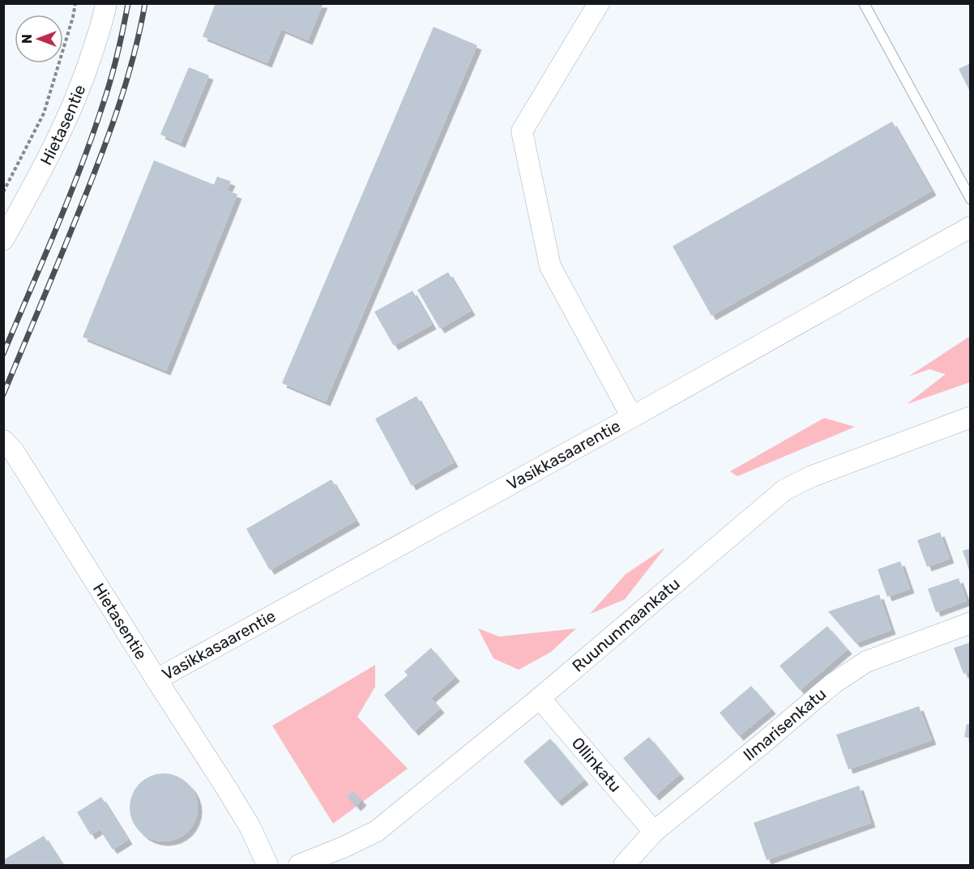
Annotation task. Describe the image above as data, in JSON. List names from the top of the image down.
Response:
{
  "streets": {
    "street": [
      "Hietasentie",
      "Vasikkasaarentie",
      "Ruununmaankatu",
      "Ilmarisenkatu",
      "Ollinkatu"
    ]
  },
  "crossings": [
    ["Hietasentie", "Vasikkasaarentie"],
    ["Ruununmaankatu", "Ollinkatu"],
    ["Ilmarisenkatu", "Ollinkatu"]
  ],
  "north": "left"
}
